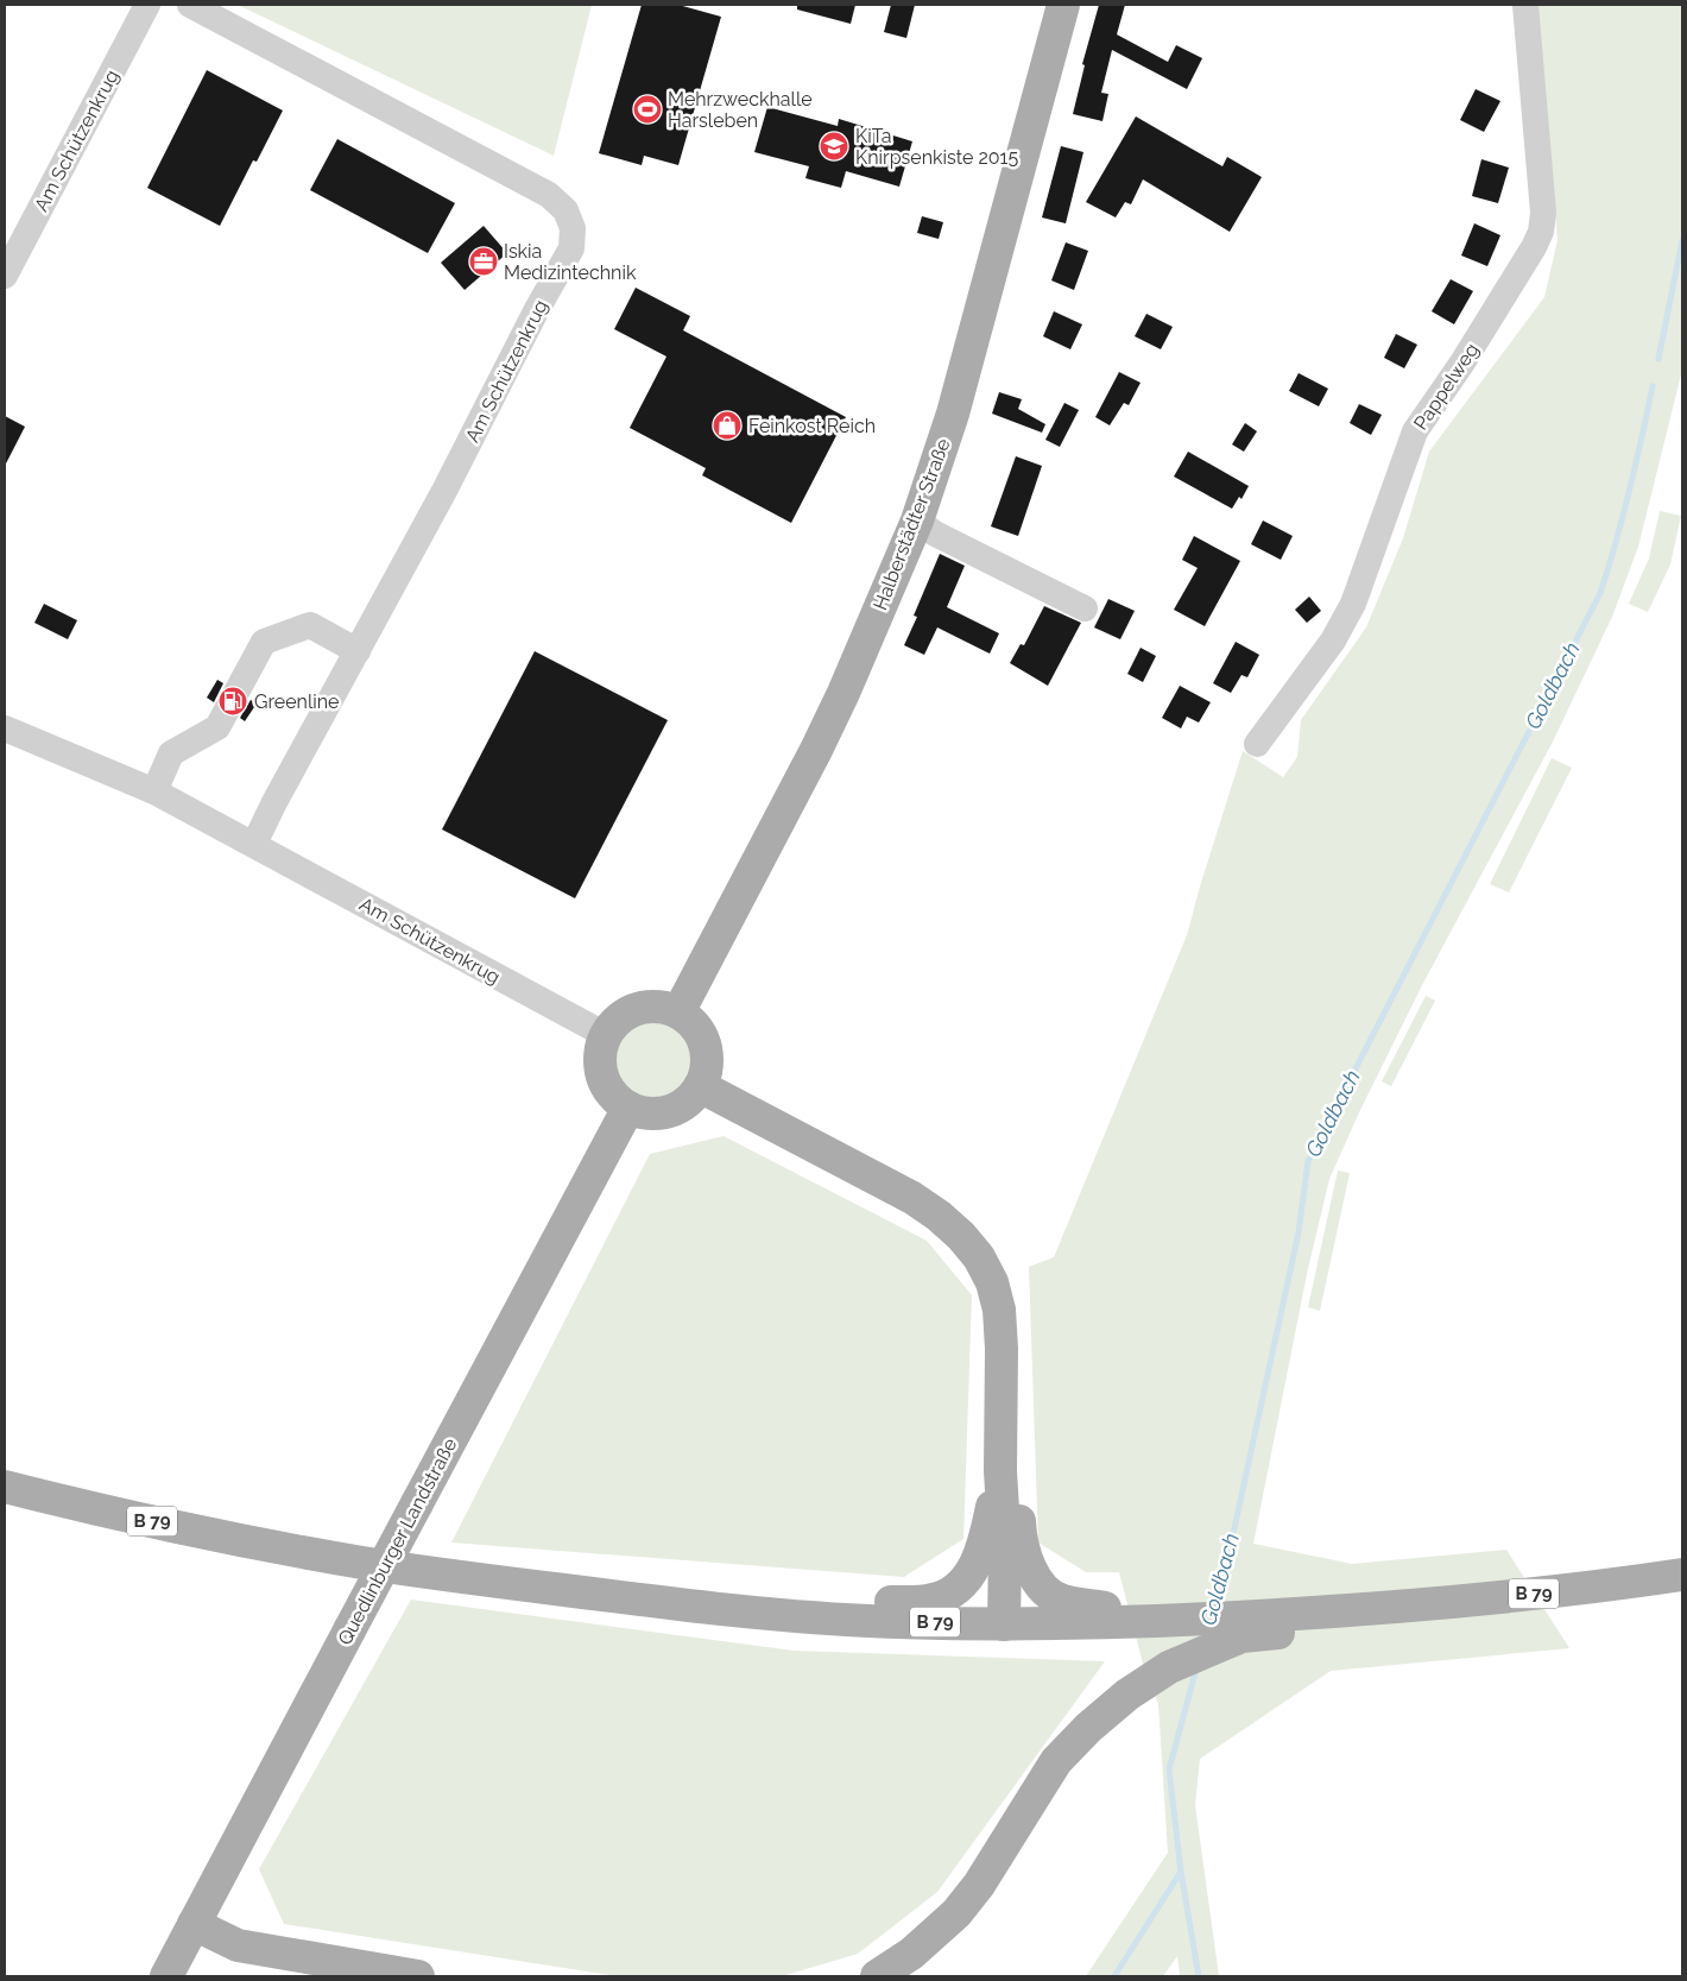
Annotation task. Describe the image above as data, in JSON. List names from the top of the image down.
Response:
{
  "streets": {
    "main road": ["Halberstädter Straße", "B 79", "Quedlinburger Landstraße"],
    "street": ["Am Schützenkrug", "Pappelweg"]
  },
  "crossings": [
    ["Am Schützenkrug", "Halberstädter Straße"],
    ["Am Schützenkrug", "Quedlinburger Landstraße"],
    ["Halberstädter Straße", "Quedlinburger Landstraße"]
  ],
  "water": ["Goldbach"],
  "places": {
    "sports": ["Mehrzweckhalle Harsleben"],
    "school or university": ["KiTa Knirpsenkiste 2015"],
    "office": ["Iskia Medizintechnik"],
    "shop": ["Feinkost Reich"],
    "fuel station": ["Greenline"]
  }
}
